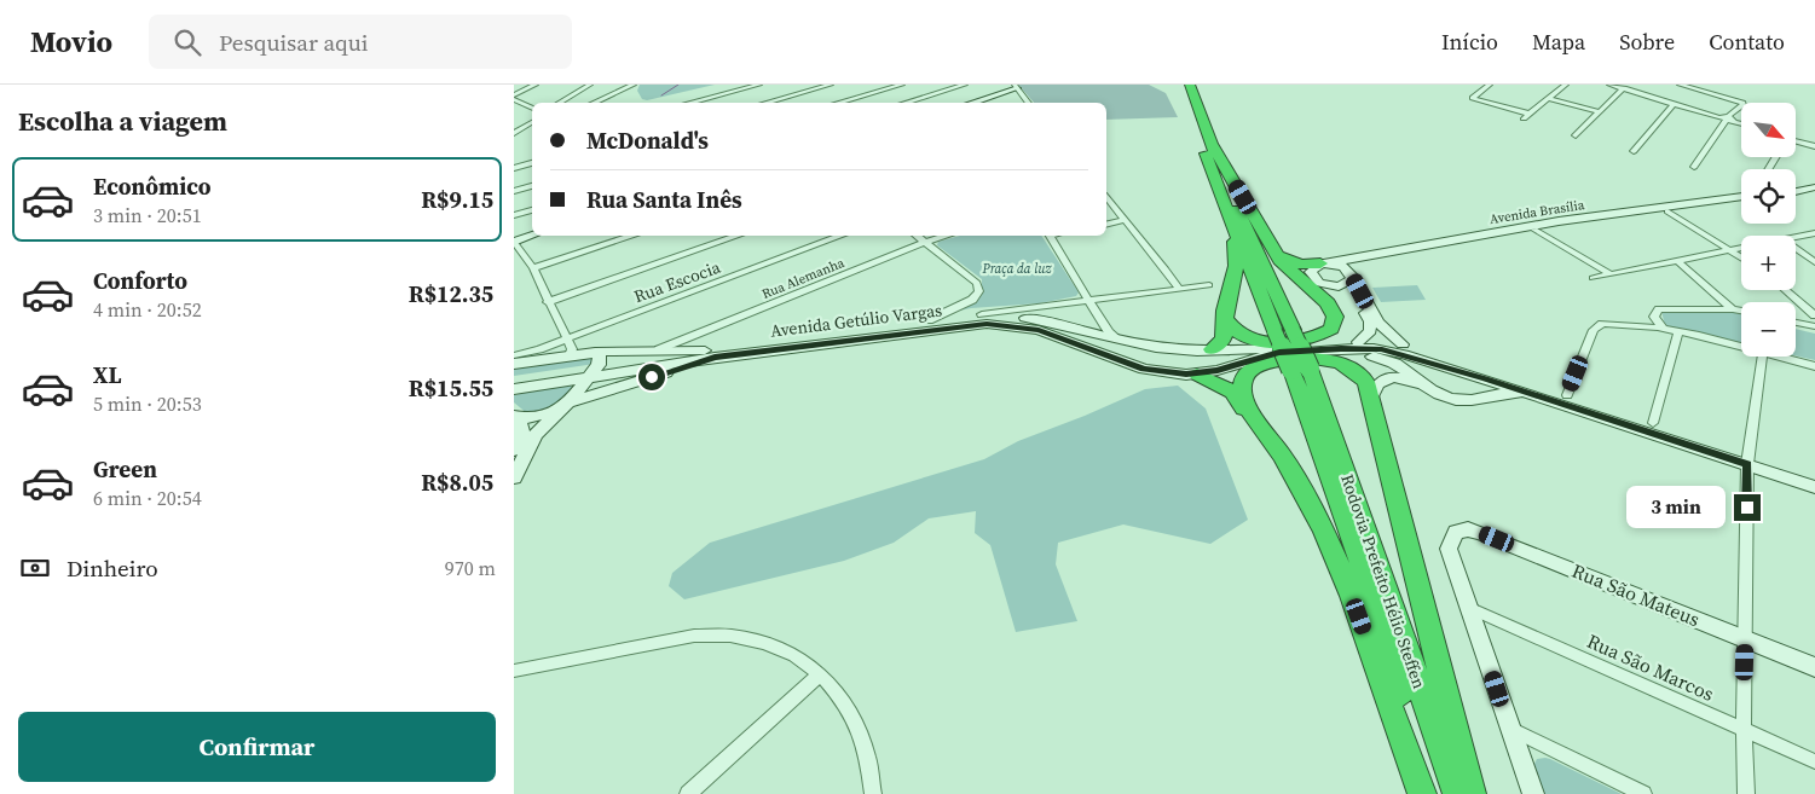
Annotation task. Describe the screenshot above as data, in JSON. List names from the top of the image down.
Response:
{
  "streets": {
    "highway": ["Rodovia Prefeito Hélio Steffen"],
    "main road": ["Avenida Brasília", "Avenida Getúlio Vargas", "Rua São Mateus"],
    "street": ["Rua Alemanha", "Rua Escocia", "Rua São Marcos"]
  },
  "crossings": [
    ["Rua São Mateus", "Rua São Marcos"]
  ],
  "parks": ["Praça da luz"],
  "north": "bottom right",
  "page": {
    "header": "Movio",
    "search": "Pesquisar aqui",
    "nav": [
      "Início",
      "Mapa",
      "Sobre",
      "Contato"
    ],
    "heading": "Escolha a viagem",
    "map_buttons": ["+", "−"],
    "banner": ["McDonald's", "Rua Santa Inês"],
    "list": [
      {
        "name": "Econômico",
        "note": "3 min · 20:51",
        "value": "R$9.15"
      },
      {
        "name": "Conforto",
        "note": "4 min · 20:52",
        "value": "R$12.35"
      },
      {
        "name": "XL",
        "note": "5 min · 20:53",
        "value": "R$15.55"
      },
      {
        "name": "Green",
        "note": "6 min · 20:54",
        "value": "R$8.05"
      }
    ],
    "bubble": "3 min",
    "pay": ["Dinheiro", "970 m"],
    "buttons": "Confirmar"
  }
}
